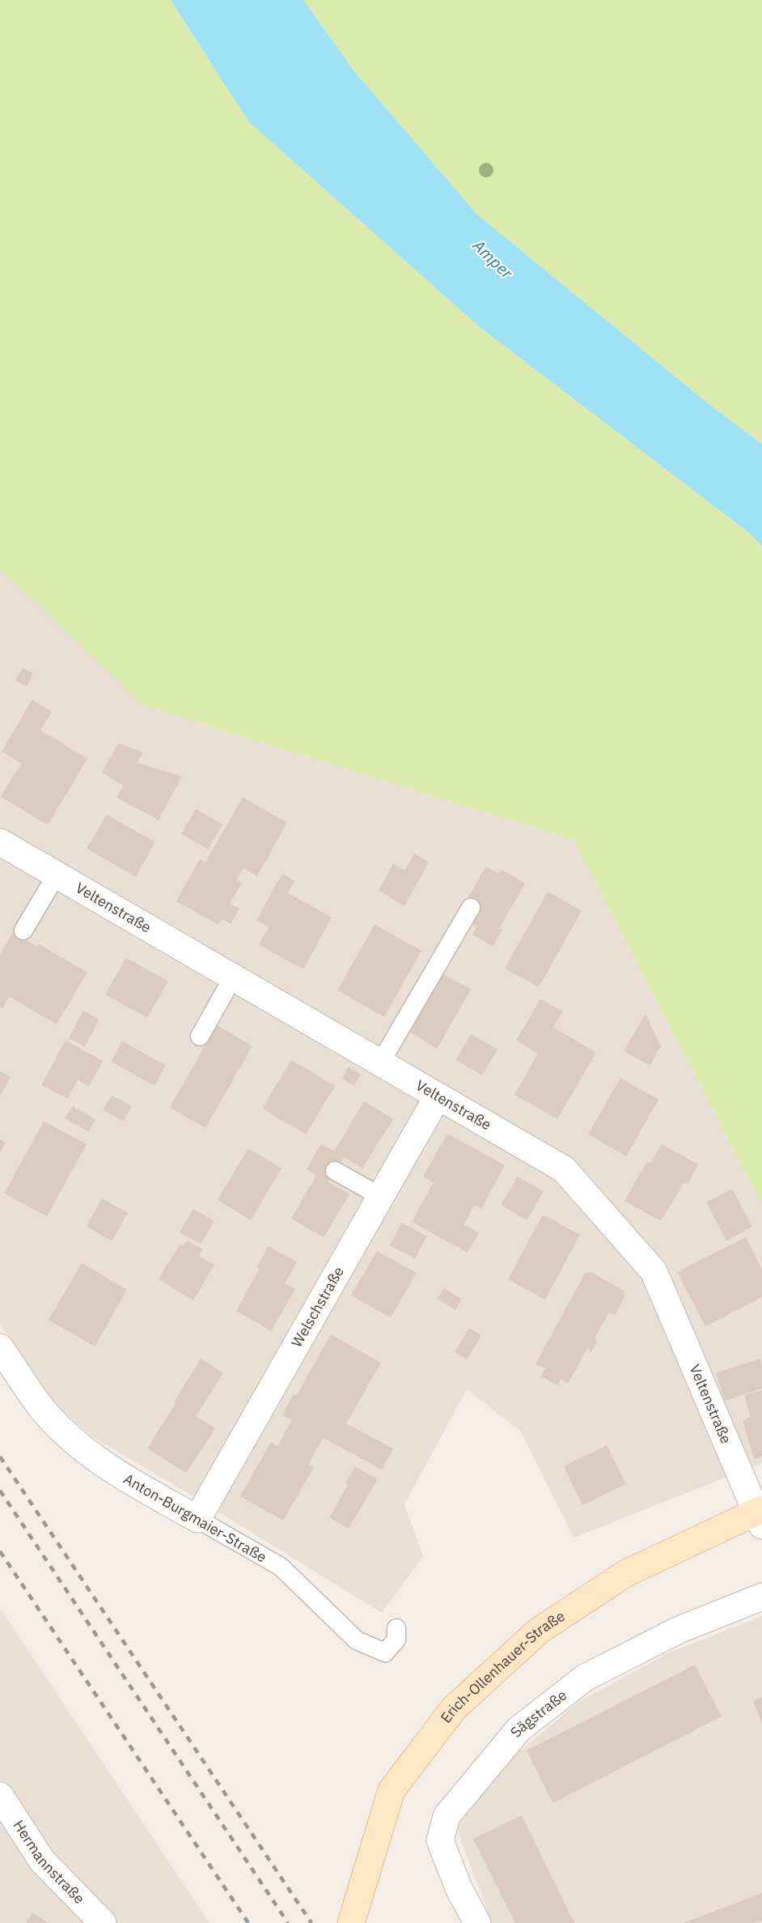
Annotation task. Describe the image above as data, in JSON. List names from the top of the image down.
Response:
{
  "streets": {
    "street": [
      "Veltenstraße",
      "Welschstraße",
      "Anton-Burgmaier-Straße",
      "Erich-Ollenhauer-Straße",
      "Sägstraße",
      "Hermannstraße"
    ]
  },
  "crossings": [
    ["Veltenstraße", "Welschstraße"],
    ["Veltenstraße", "Erich-Ollenhauer-Straße"],
    ["Welschstraße", "Anton-Burgmaier-Straße"]
  ],
  "water": ["Amper"]
}
